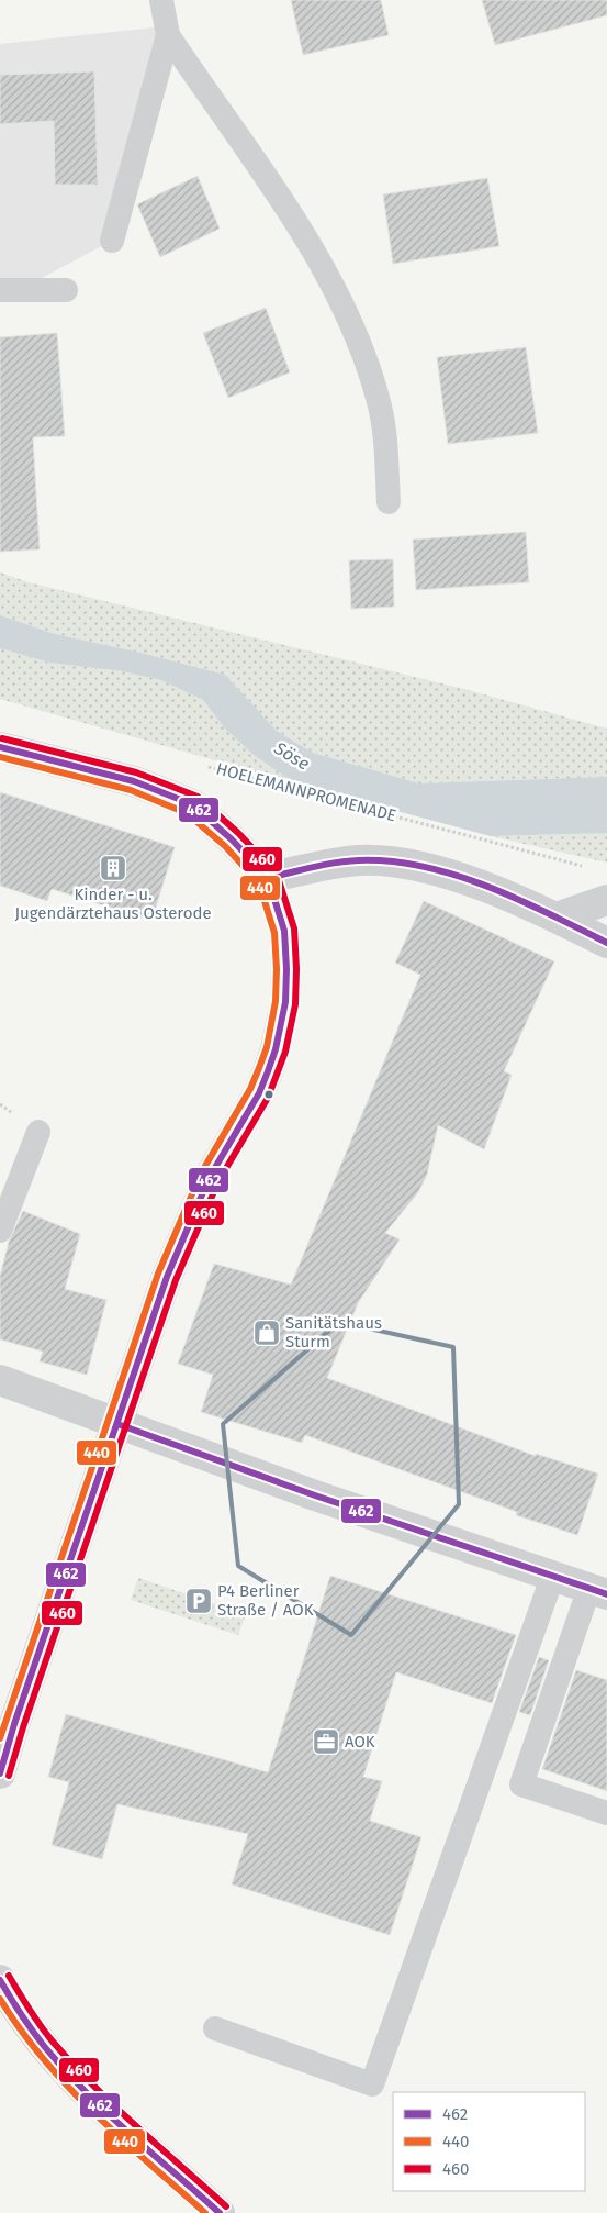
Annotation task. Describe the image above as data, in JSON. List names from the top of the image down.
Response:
{
  "streets": {
    "path": ["HOELEMANNPROMENADE"]
  },
  "water": ["Söse"],
  "places": {
    "building": ["Kinder - u. Jugendärztehaus Osterode"],
    "shop": ["Sanitätshaus Sturm"],
    "parking": ["P4 Berliner Straße / AOK"],
    "office": ["AOK"]
  },
  "lines": ["transit line 460", "transit line 462", "transit line 440"],
  "legend": ["462", "440", "460"]
}
